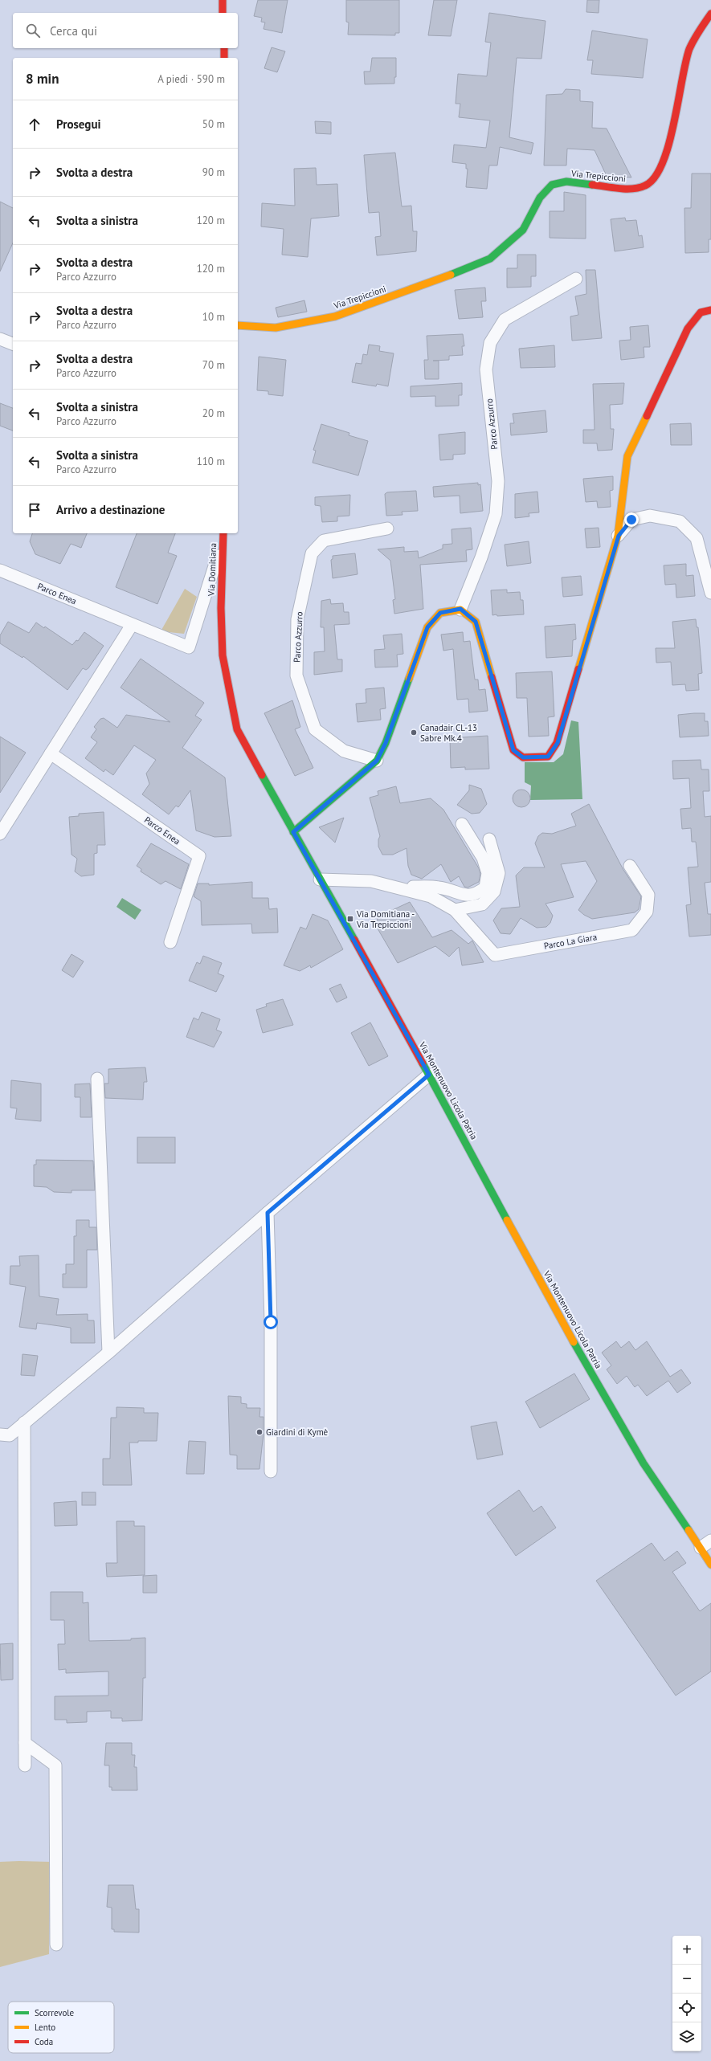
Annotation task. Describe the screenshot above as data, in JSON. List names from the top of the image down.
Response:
{
  "streets": {
    "street": [
      "Via Trepiccioni",
      "Parco Azzurro",
      "Via Domitiana",
      "Parco Enea",
      "Parco La Giara",
      "Via Montenuovo Licola Patria"
    ]
  },
  "crossings": [
    ["Via Domitiana", "Parco Enea"],
    ["Via Domitiana", "Via Montenuovo Licola Patria"],
    ["Parco La Giara", "Via Montenuovo Licola Patria"]
  ],
  "places": {
    "other": ["Canadair CL-13 Sabre Mk.4", "Giardini di Kymè"],
    "transit": ["Via Domitiana - Via Trepiccioni"]
  },
  "legend": ["Scorrevole", "Lento", "Coda"],
  "page": {
    "search": "Cerca qui",
    "heading": ["8 min", "A piedi · 590 m"],
    "list": [
      ["Prosegui", "50 m"],
      ["Svolta a destra", "90 m"],
      ["Svolta a sinistra", "120 m"],
      ["Svolta a destra", "Parco Azzurro", "120 m"],
      ["Svolta a destra", "Parco Azzurro", "10 m"],
      ["Svolta a destra", "Parco Azzurro", "70 m"],
      ["Svolta a sinistra", "Parco Azzurro", "20 m"],
      ["Svolta a sinistra", "Parco Azzurro", "110 m"],
      "Arrivo a destinazione"
    ],
    "map_buttons": ["+", "−"]
  }
}
